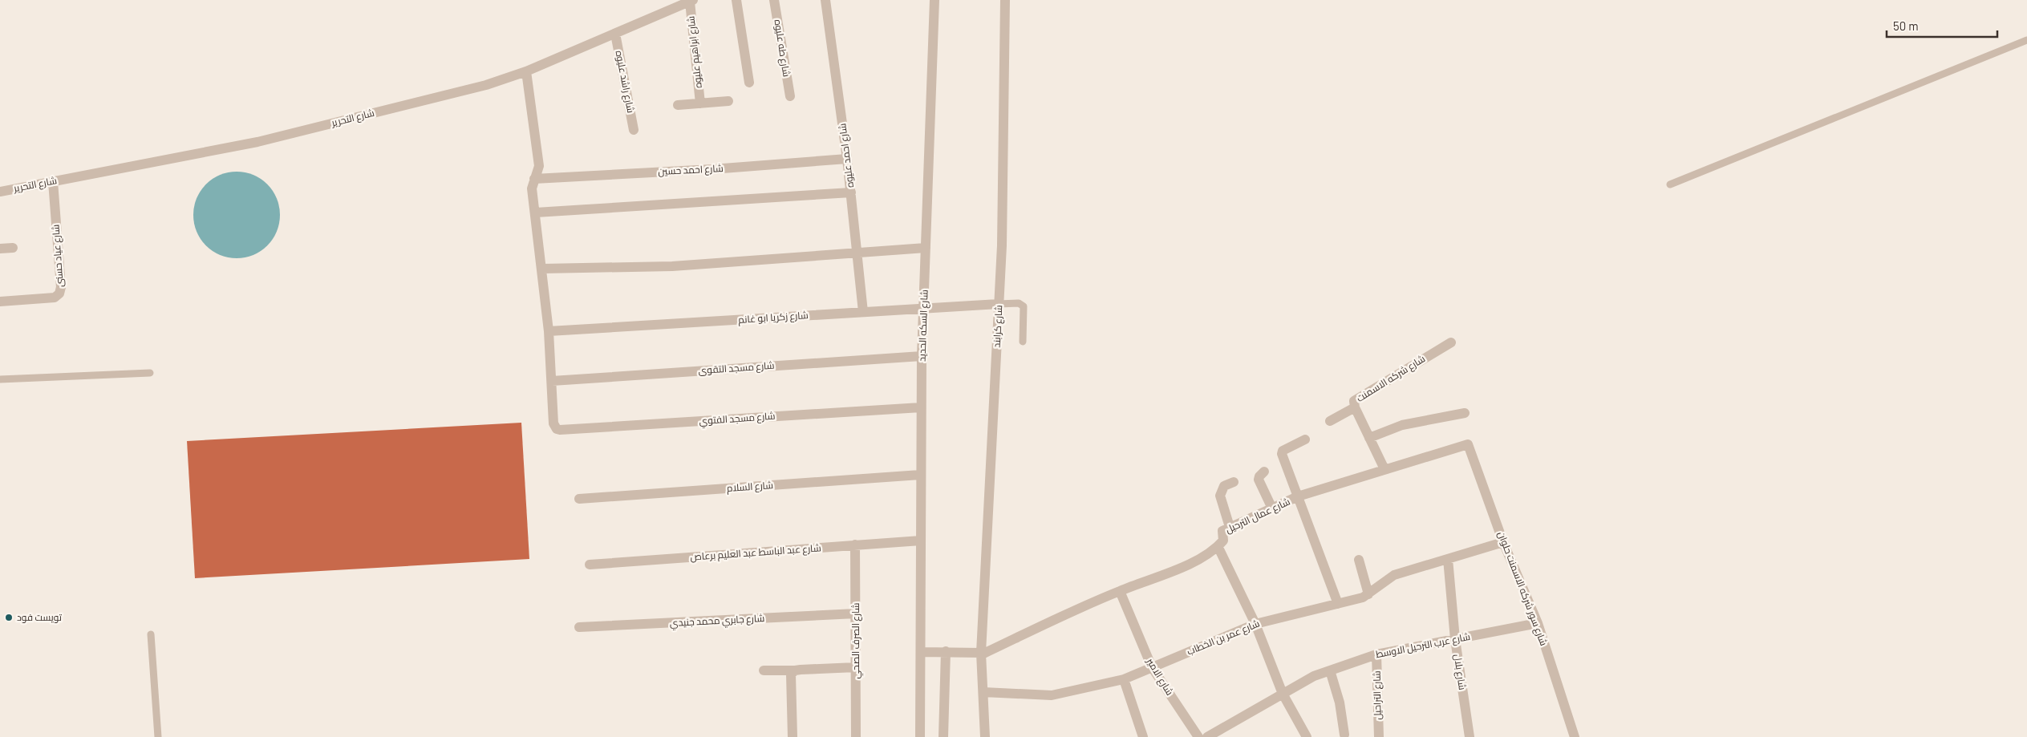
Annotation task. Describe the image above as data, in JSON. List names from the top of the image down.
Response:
{
  "streets": {
    "street": [
      "شارع طه عليوه",
      "شارع ابراهيم عليوه",
      "شارع راشد عليوه",
      "شارع التحرير",
      "شارع احمد عليوه",
      "شارع احمد حسين",
      "شارع عياد حسنى",
      "شارع زكريا ابو غانم",
      "شارع السكه الحديد",
      "شارع كرابند",
      "شارع مسجد التقوى",
      "شارع شركه الاسمنت",
      "شارع مسجد الفتوي",
      "شارع السلام",
      "شارع عمال الترحيل",
      "شارع عبد الباسط عبد العليم برعاص",
      "شارع سور شركه الاسمنت حلوان",
      "شارع جابري محمد جنيدي",
      "شارع عمر بن الخطاب",
      "شارع الصرف الصحي",
      "شارع عرب الترحيل الاوسط",
      "شارع بلال",
      "شارع الامير",
      "شارع التراحيل"
    ]
  },
  "crossings": [
    ["شارع ابراهيم عليوه", "شارع التحرير"],
    ["شارع راشد عليوه", "شارع التحرير"],
    ["شارع التحرير", "شارع عياد حسنى"],
    ["شارع احمد عليوه", "شارع احمد حسين"],
    ["شارع احمد عليوه", "شارع زكريا ابو غانم"],
    ["شارع زكريا ابو غانم", "شارع السكه الحديد"],
    ["شارع زكريا ابو غانم", "شارع كرابند"],
    ["شارع السكه الحديد", "شارع مسجد التقوى"],
    ["شارع السكه الحديد", "شارع مسجد الفتوي"],
    ["شارع السكه الحديد", "شارع السلام"],
    ["شارع السكه الحديد", "شارع عبد الباسط عبد العليم برعاص"],
    ["شارع كرابند", "شارع عمال الترحيل"],
    ["شارع مسجد التقوى", "شارع مسجد الفتوي"],
    ["شارع شركه الاسمنت", "شارع عمال الترحيل"],
    ["شارع عمال الترحيل", "شارع سور شركه الاسمنت حلوان"],
    ["شارع عمال الترحيل", "شارع الامير"],
    ["شارع عبد الباسط عبد العليم برعاص", "شارع الصرف الصحي"],
    ["شارع سور شركه الاسمنت حلوان", "شارع عمر بن الخطاب"],
    ["شارع سور شركه الاسمنت حلوان", "شارع عرب الترحيل الاوسط"],
    ["شارع جابري محمد جنيدي", "شارع الصرف الصحي"],
    ["شارع عمر بن الخطاب", "شارع بلال"],
    ["شارع عمر بن الخطاب", "شارع الامير"],
    ["شارع عرب الترحيل الاوسط", "شارع بلال"],
    ["شارع عرب الترحيل الاوسط", "شارع التراحيل"]
  ],
  "places": ["تويست فود"],
  "scale_bar": "50 m"
}
